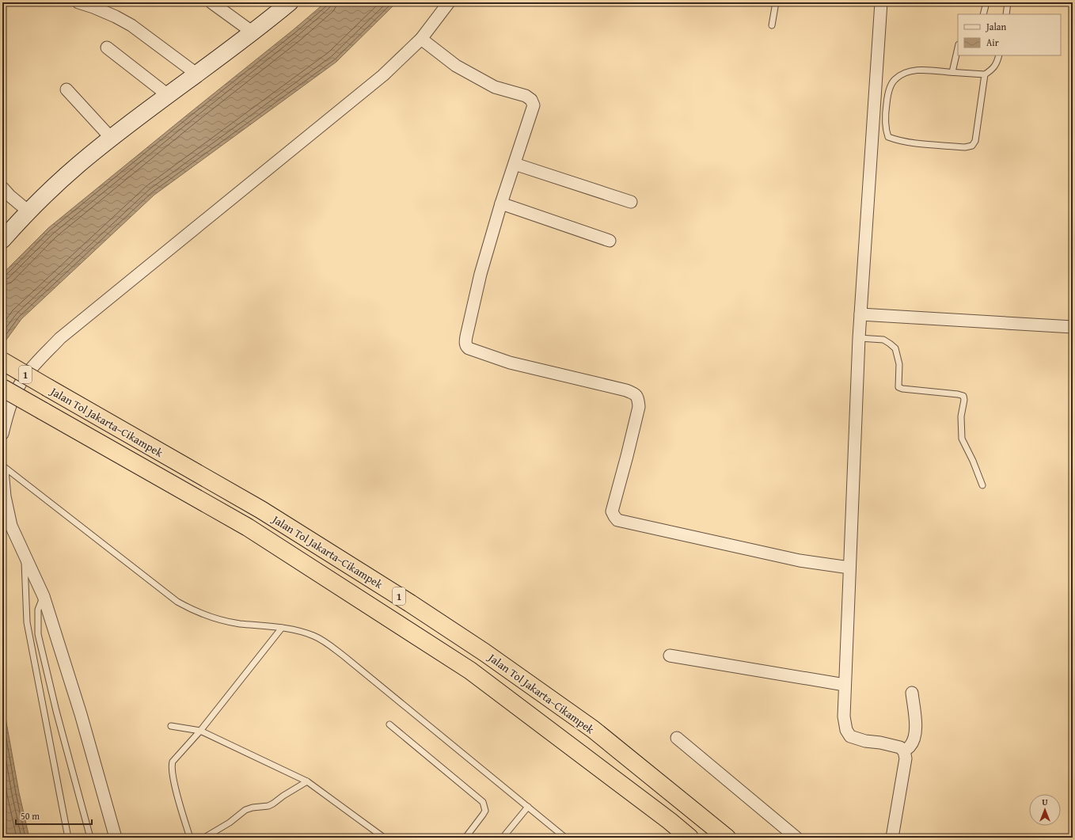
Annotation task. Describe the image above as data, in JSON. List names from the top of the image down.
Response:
{
  "streets": {
    "highway": ["1", "Jalan Tol Jakarta–Cikampek"]
  },
  "legend": ["Jalan", "Air"],
  "scale_bar": "50 m",
  "north": "top"
}
